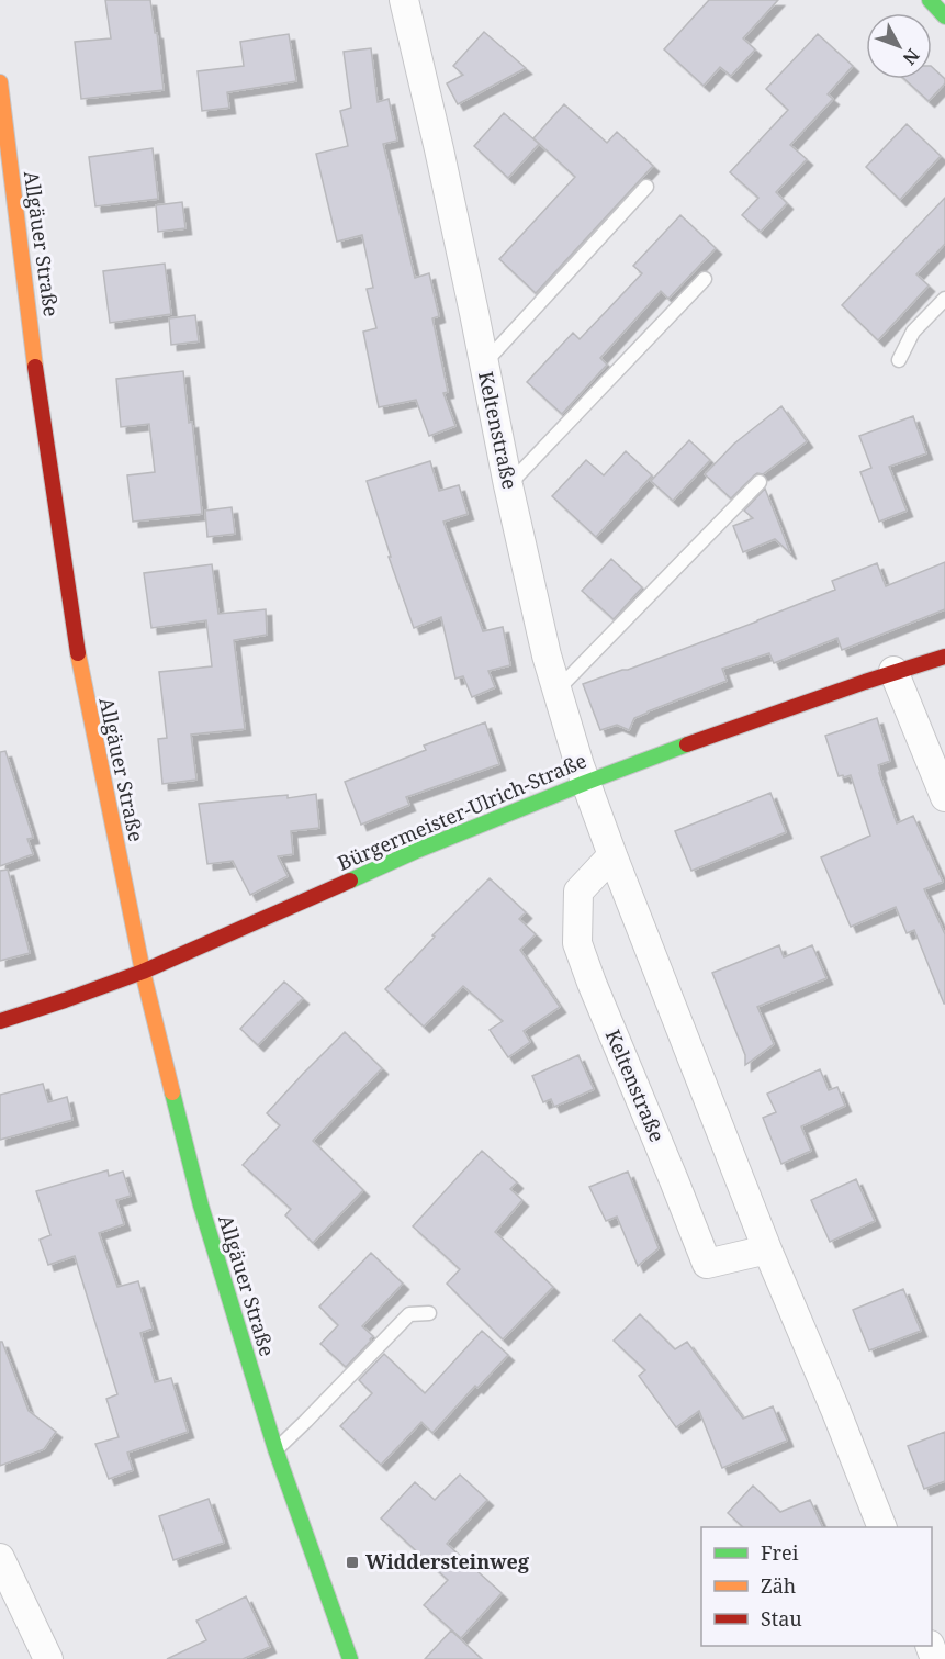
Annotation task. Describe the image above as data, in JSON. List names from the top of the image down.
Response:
{
  "streets": {
    "main road": ["Allgäuer Straße", "Bürgermeister-Ulrich-Straße"],
    "street": ["Keltenstraße"]
  },
  "crossings": [
    ["Allgäuer Straße", "Bürgermeister-Ulrich-Straße"],
    ["Keltenstraße", "Bürgermeister-Ulrich-Straße"]
  ],
  "places": {
    "transit": ["Widdersteinweg"]
  },
  "legend": ["Frei", "Zäh", "Stau"],
  "north": "bottom right"
}
